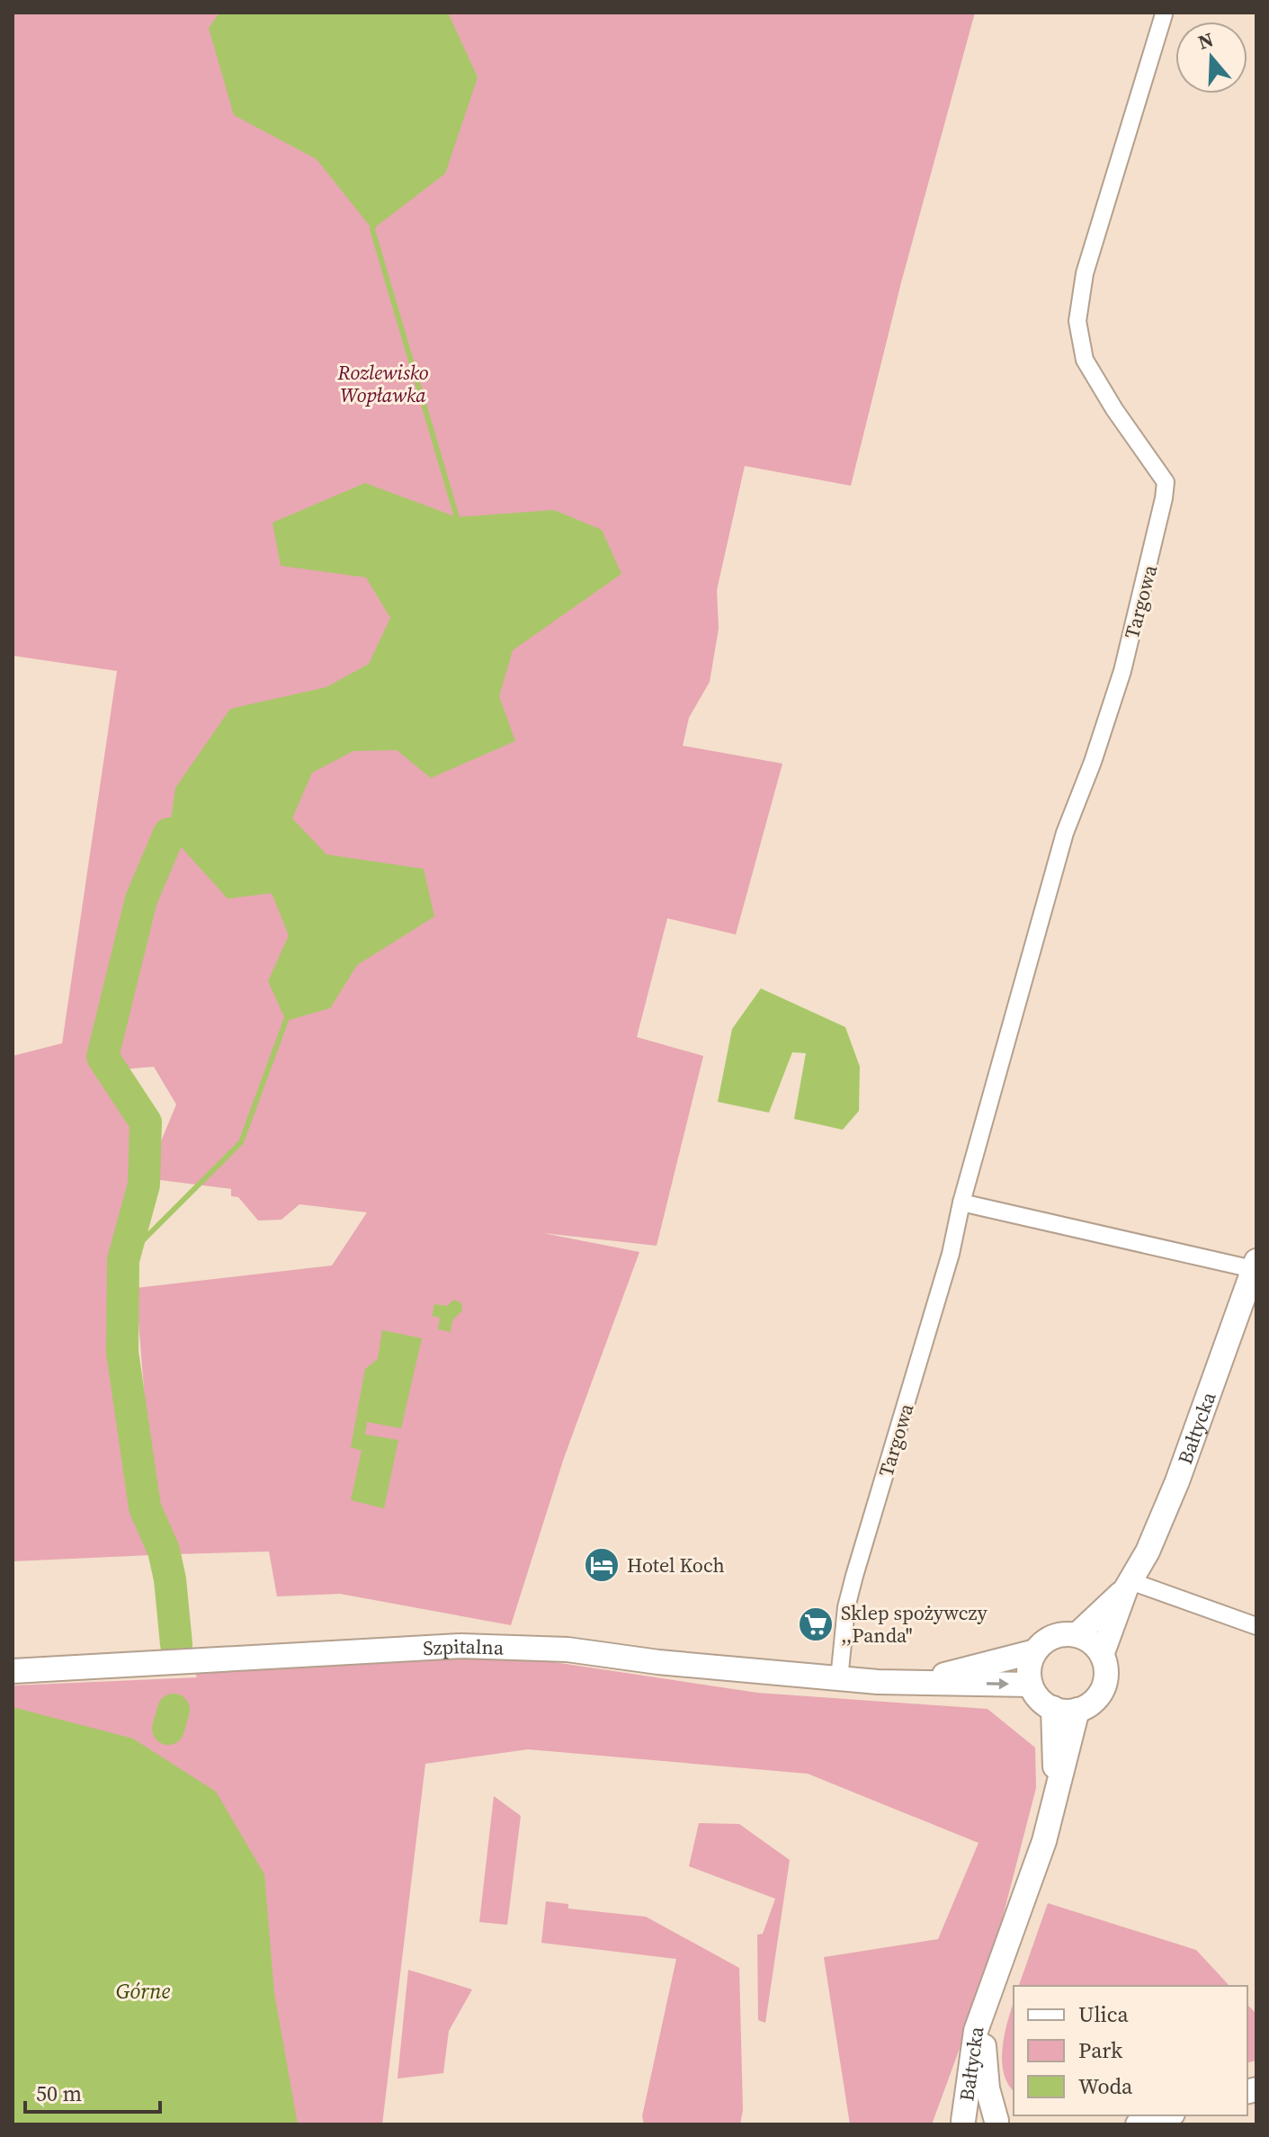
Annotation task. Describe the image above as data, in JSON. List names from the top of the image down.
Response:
{
  "streets": {
    "main road": ["Bałtycka", "Szpitalna"],
    "street": ["Targowa"]
  },
  "crossings": [
    ["Targowa", "Szpitalna"],
    ["Bałtycka", "Szpitalna"]
  ],
  "water": ["Górne"],
  "parks": ["Rozlewisko Wopławka"],
  "places": {
    "hotel": ["Hotel Koch"],
    "supermarket": ["Sklep spożywczy ,,Panda\""]
  },
  "legend": ["Ulica", "Park", "Woda"],
  "scale_bar": "50 m",
  "north": "top"
}
